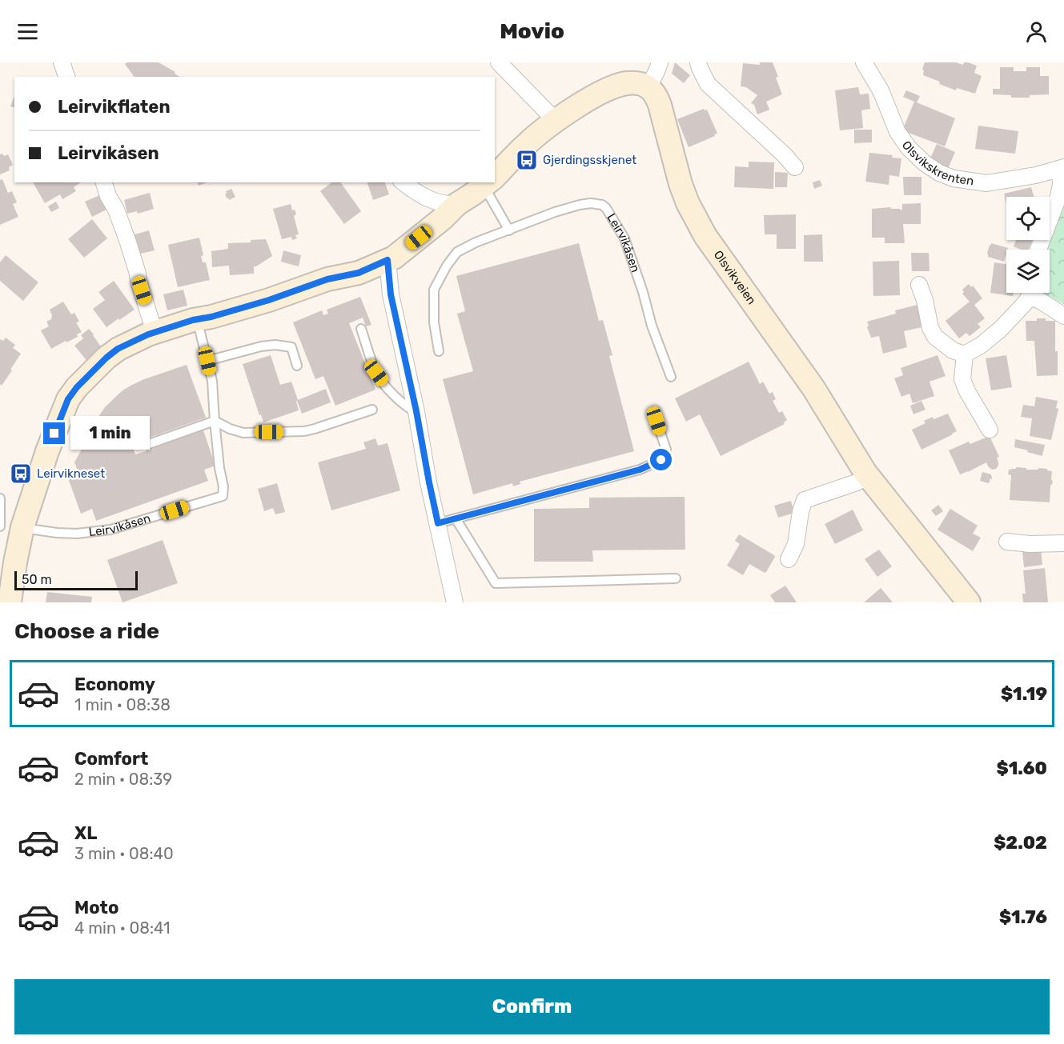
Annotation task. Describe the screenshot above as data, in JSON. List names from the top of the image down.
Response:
{
  "streets": {
    "main road": ["Olsvikveien"],
    "street": ["Olsvikskrenten"],
    "lane": ["Leirvikåsen"]
  },
  "places": {
    "bus stop": ["Gjerdingsskjenet", "Leirvikneset"]
  },
  "scale_bar": "50 m",
  "page": {
    "header": "Movio",
    "banner": ["Leirvikflaten", "Leirvikåsen"],
    "bubble": "1 min",
    "scale": "50 m",
    "heading": "Choose a ride",
    "list": [
      {
        "name": "Economy",
        "note": "1 min · 08:38",
        "value": "$1.19"
      },
      {
        "name": "Comfort",
        "note": "2 min · 08:39",
        "value": "$1.60"
      },
      {
        "name": "XL",
        "note": "3 min · 08:40",
        "value": "$2.02"
      },
      {
        "name": "Moto",
        "note": "4 min · 08:41",
        "value": "$1.76"
      }
    ],
    "buttons": "Confirm"
  }
}
